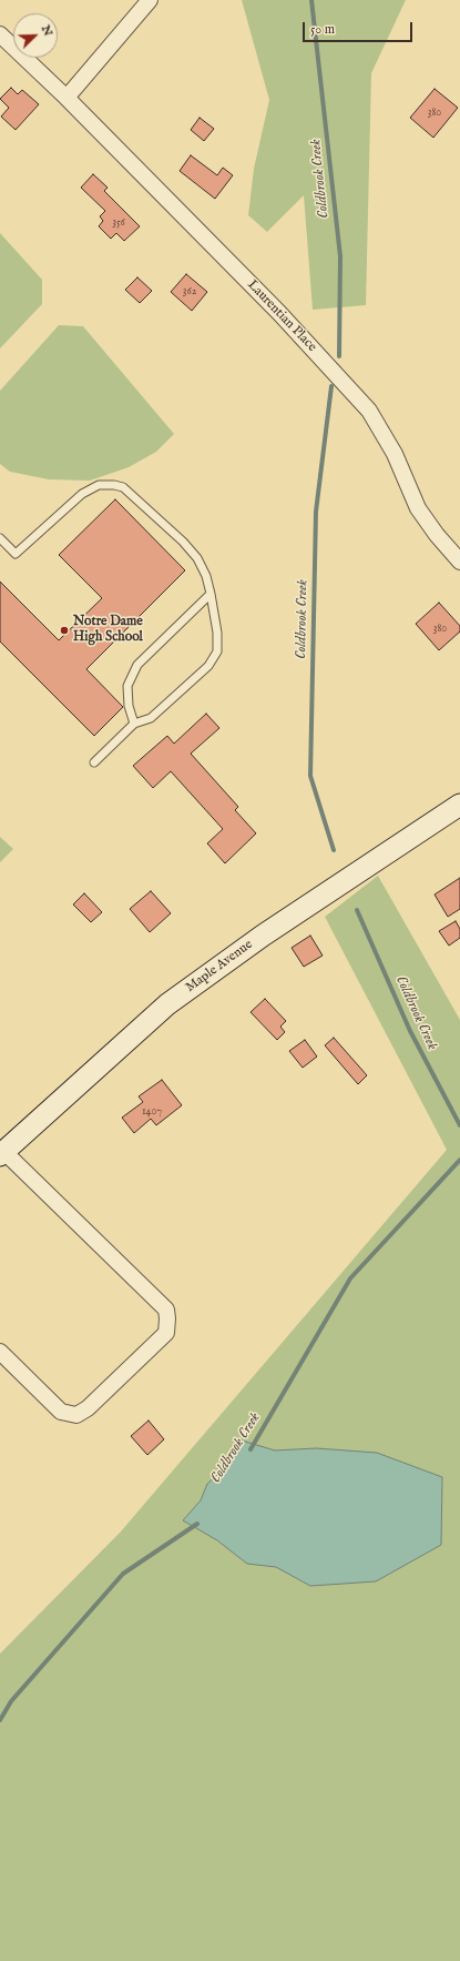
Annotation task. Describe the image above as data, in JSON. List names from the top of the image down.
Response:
{
  "streets": {
    "main road": ["Maple Avenue"],
    "street": ["Laurentian Place"]
  },
  "water": ["Coldbrook Creek"],
  "places": ["Notre Dame High School"],
  "house_numbers": [
    "380",
    "356",
    "362",
    "380",
    "1407"
  ],
  "scale_bar": "50 m",
  "north": "top right"
}
